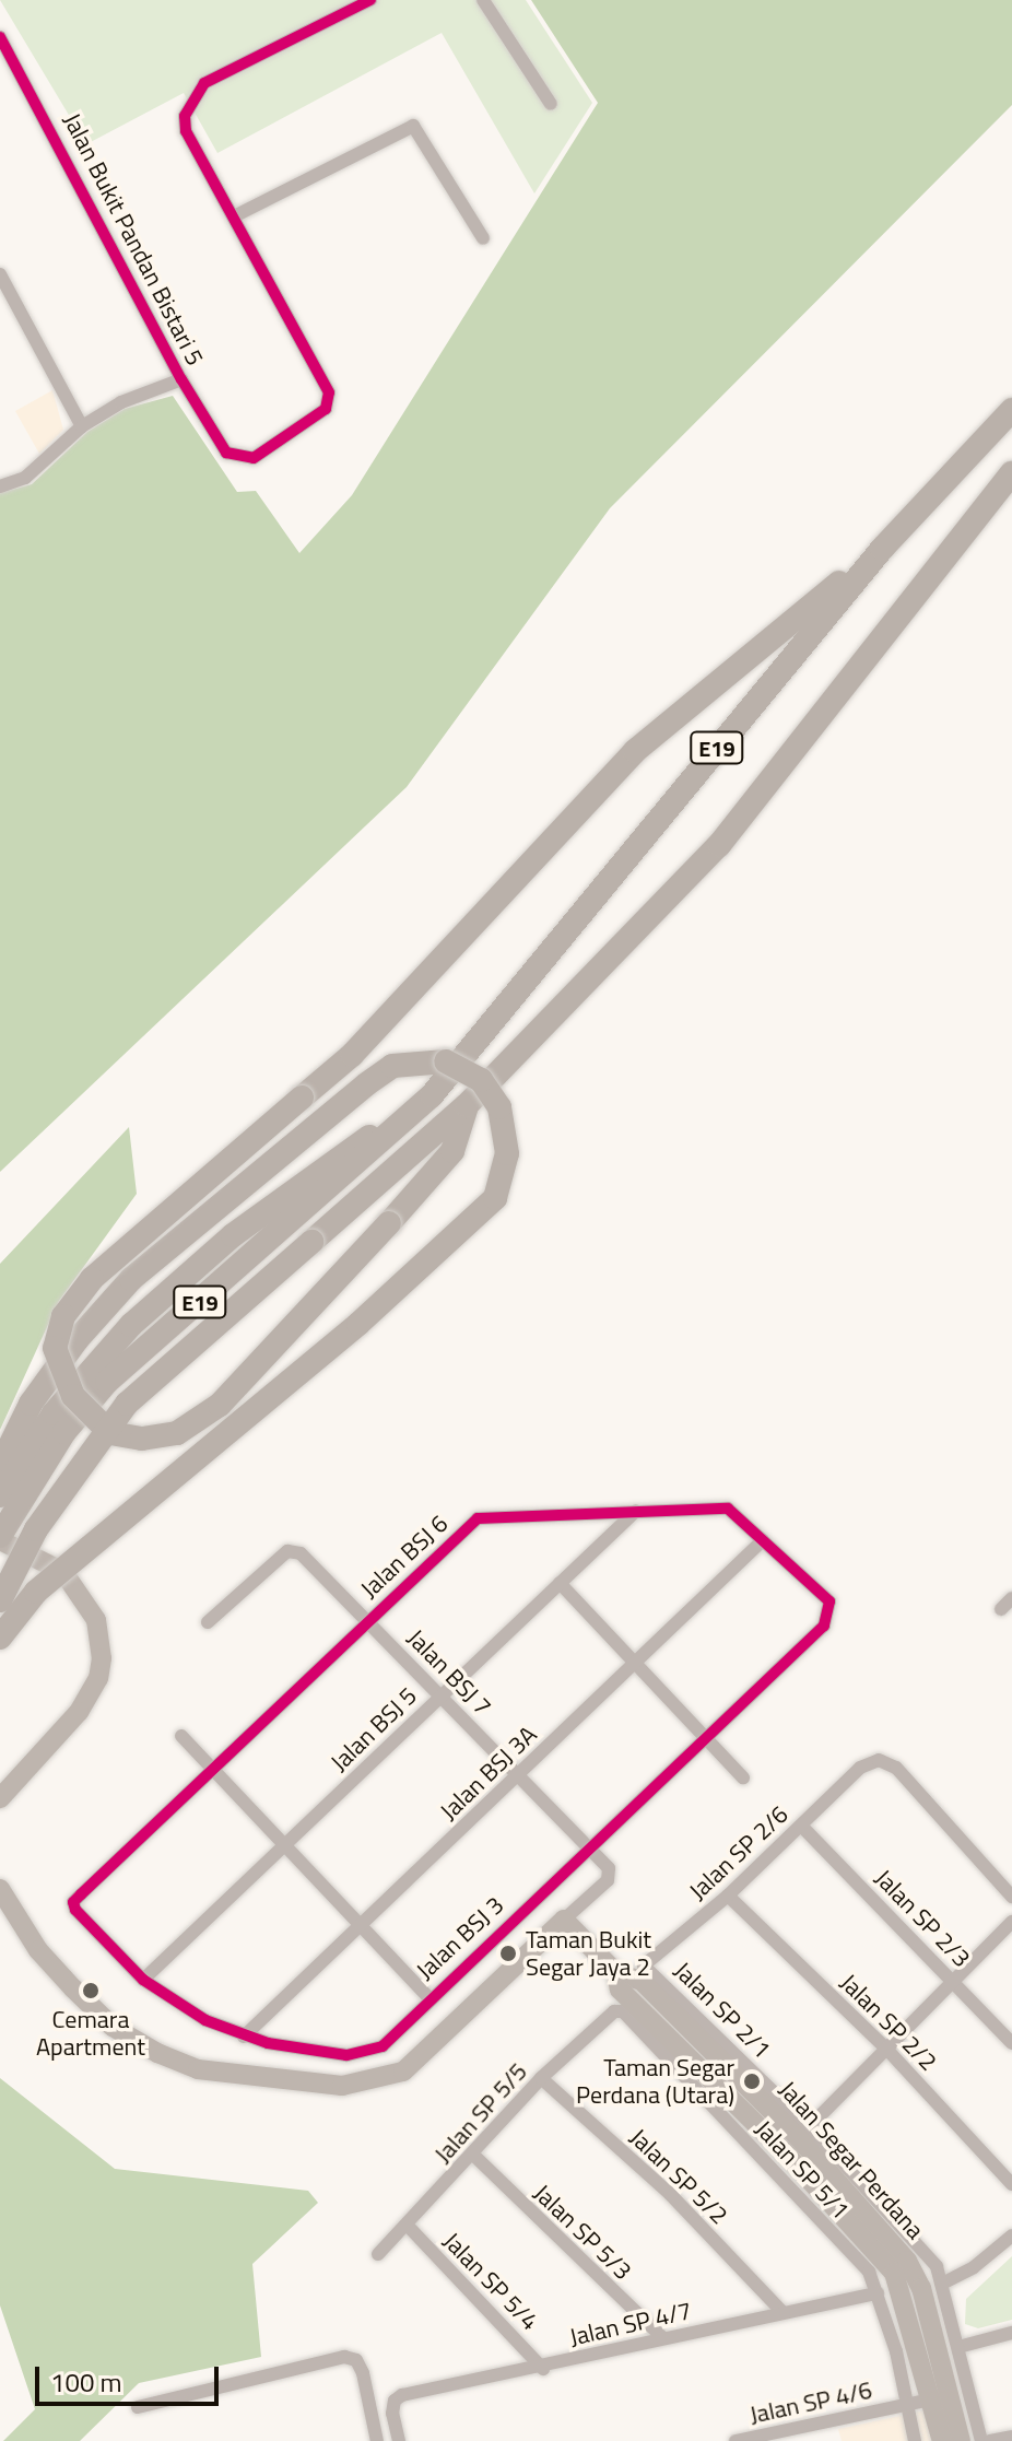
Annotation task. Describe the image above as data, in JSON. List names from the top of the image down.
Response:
{
  "streets": {
    "highway": ["E19"],
    "street": [
      "Jalan Bukit Pandan Bistari 5",
      "Jalan BSJ 6",
      "Jalan BSJ 7",
      "Jalan BSJ 5",
      "Jalan BSJ 3A",
      "Jalan SP 2/6",
      "Jalan SP 2/3",
      "Jalan BSJ 3",
      "Jalan SP 2/1",
      "Jalan SP 2/2",
      "Jalan SP 5/5",
      "Jalan Segar Perdana",
      "Jalan SP 5/1",
      "Jalan SP 5/2",
      "Jalan SP 5/3",
      "Jalan SP 5/4",
      "Jalan SP 4/7",
      "Jalan SP 4/6"
    ]
  },
  "crossings": [
    ["Jalan BSJ 6", "Jalan BSJ 7"],
    ["Jalan BSJ 6", "Jalan BSJ 5"],
    ["Jalan BSJ 6", "Jalan BSJ 3A"],
    ["Jalan BSJ 6", "Jalan BSJ 3"],
    ["Jalan BSJ 7", "Jalan BSJ 5"],
    ["Jalan BSJ 7", "Jalan BSJ 3A"],
    ["Jalan BSJ 7", "Jalan BSJ 3"],
    ["Jalan BSJ 7", "Jalan Segar Perdana"],
    ["Jalan BSJ 5", "Jalan BSJ 3"],
    ["Jalan BSJ 3A", "Jalan BSJ 3"],
    ["Jalan SP 2/6", "Jalan SP 2/3"],
    ["Jalan SP 2/6", "Jalan SP 2/1"],
    ["Jalan SP 2/6", "Jalan SP 2/2"],
    ["Jalan SP 2/1", "Jalan Segar Perdana"],
    ["Jalan SP 5/5", "Jalan SP 5/1"],
    ["Jalan SP 5/5", "Jalan SP 5/2"],
    ["Jalan SP 5/5", "Jalan SP 5/3"],
    ["Jalan SP 5/5", "Jalan SP 5/4"],
    ["Jalan Segar Perdana", "Jalan SP 4/6"],
    ["Jalan SP 5/1", "Jalan SP 4/7"],
    ["Jalan SP 5/1", "Jalan SP 4/6"],
    ["Jalan SP 5/2", "Jalan SP 4/7"],
    ["Jalan SP 5/3", "Jalan SP 4/7"],
    ["Jalan SP 5/4", "Jalan SP 4/7"]
  ],
  "places": ["Taman Bukit Segar Jaya 2", "Cemara Apartment", "Taman Segar Perdana (Utara)"],
  "scale_bar": "100 m"
}
